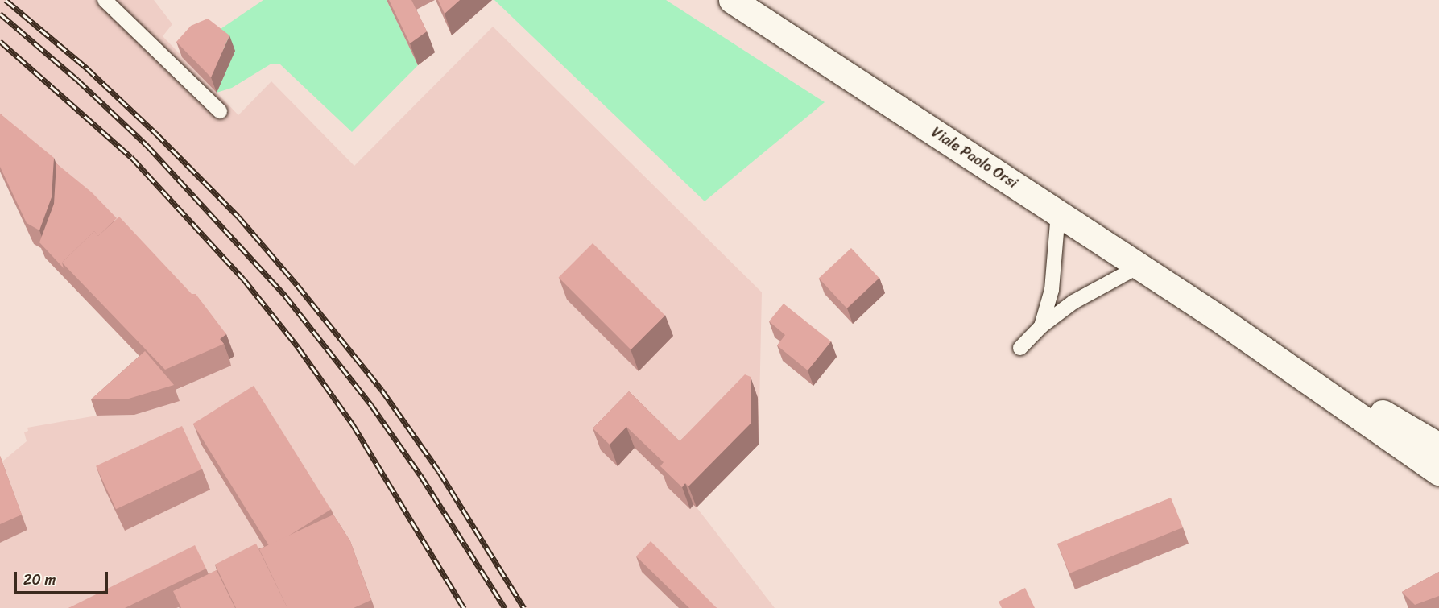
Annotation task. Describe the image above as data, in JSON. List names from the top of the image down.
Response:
{
  "streets": {
    "main road": ["Viale Paolo Orsi"]
  },
  "scale_bar": "20 m"
}
